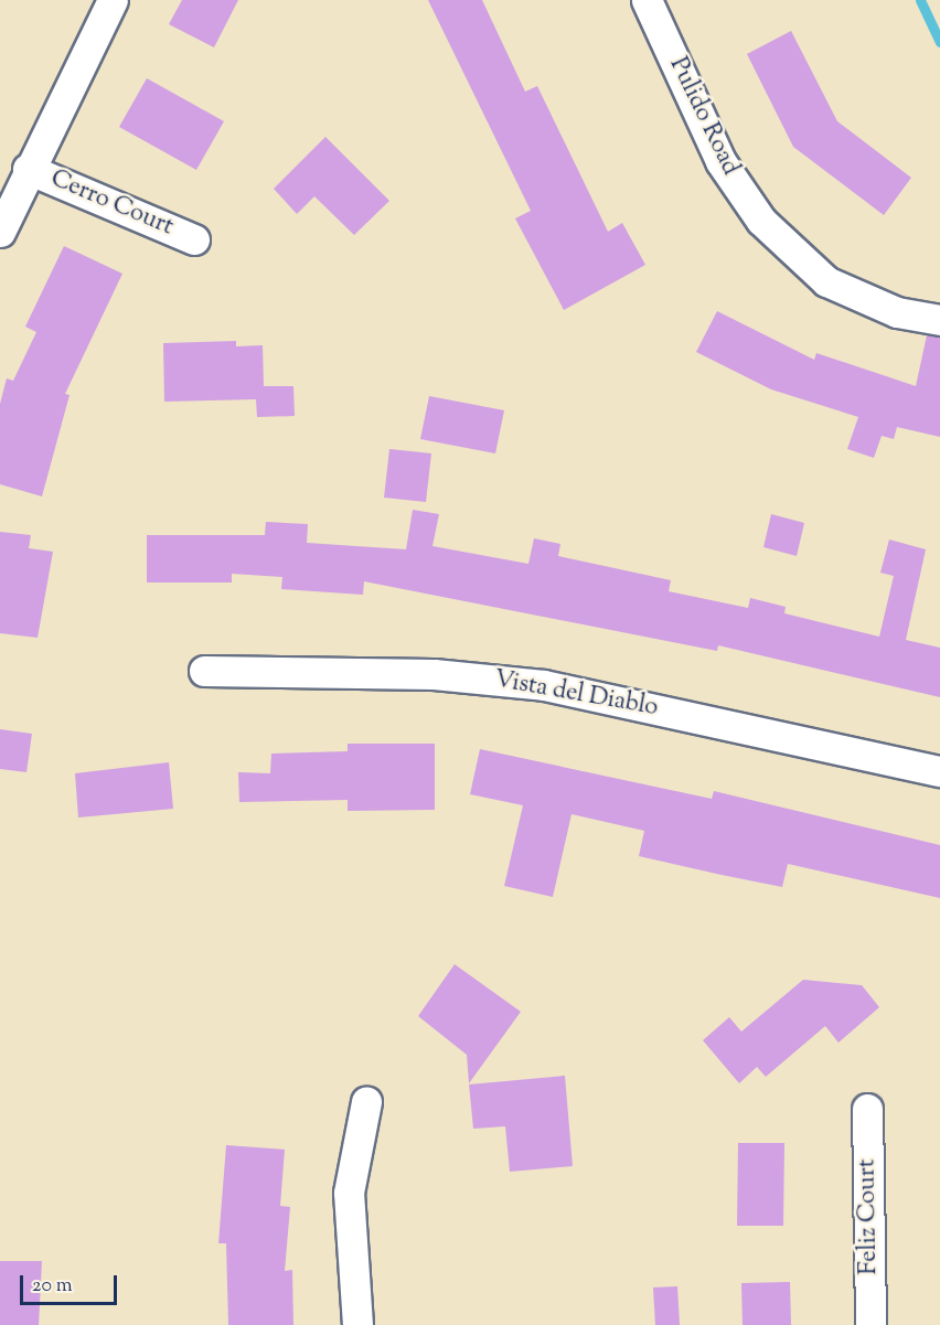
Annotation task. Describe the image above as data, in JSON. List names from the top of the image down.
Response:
{
  "streets": {
    "street": [
      "Pulido Road",
      "Cerro Court",
      "Vista del Diablo",
      "Feliz Court"
    ]
  },
  "scale_bar": "20 m"
}
